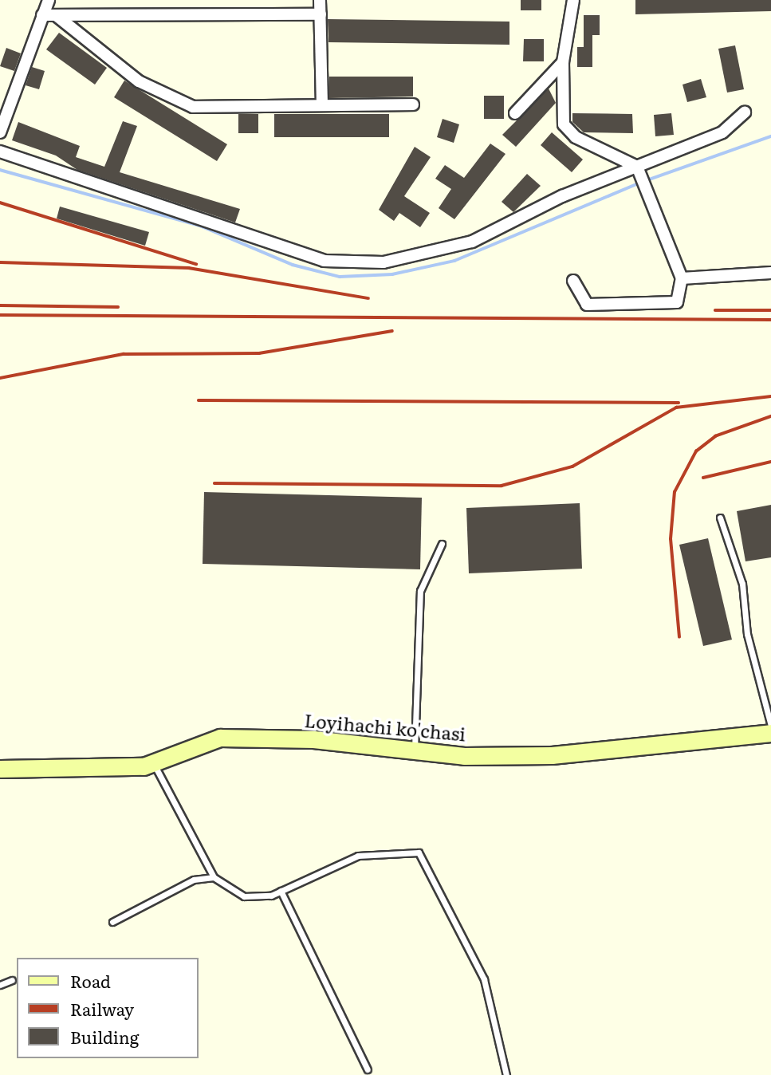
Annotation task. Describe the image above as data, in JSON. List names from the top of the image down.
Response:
{
  "streets": {
    "street": ["Loyihachi ko'chasi"]
  },
  "legend": ["Road", "Railway", "Building"]
}
